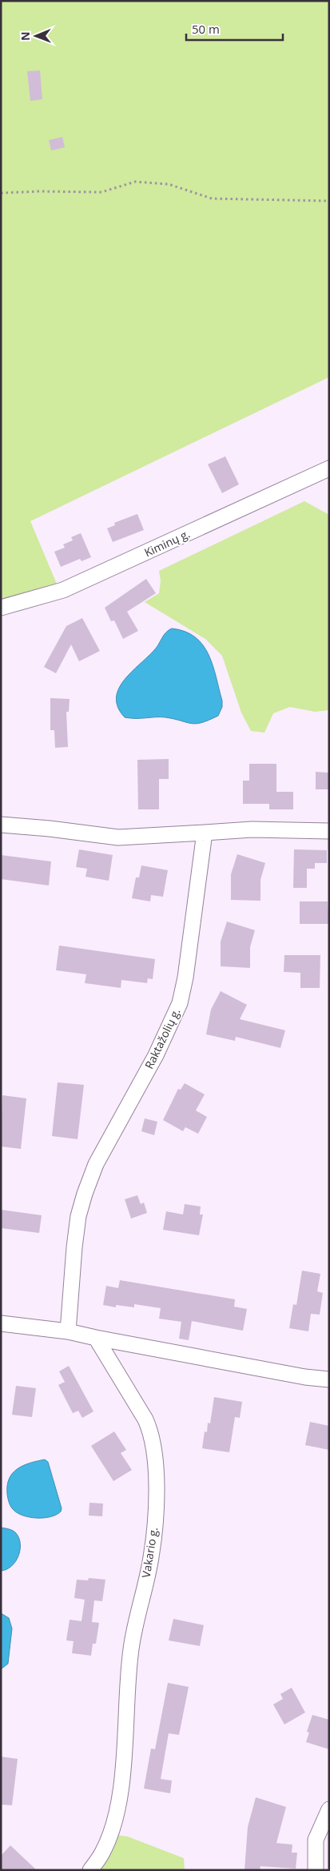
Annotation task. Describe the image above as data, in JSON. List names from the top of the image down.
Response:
{
  "streets": {
    "street": ["Kiminų g.", "Raktažolių g.", "Vakario g."]
  },
  "scale_bar": "50 m",
  "north": "left"
}
